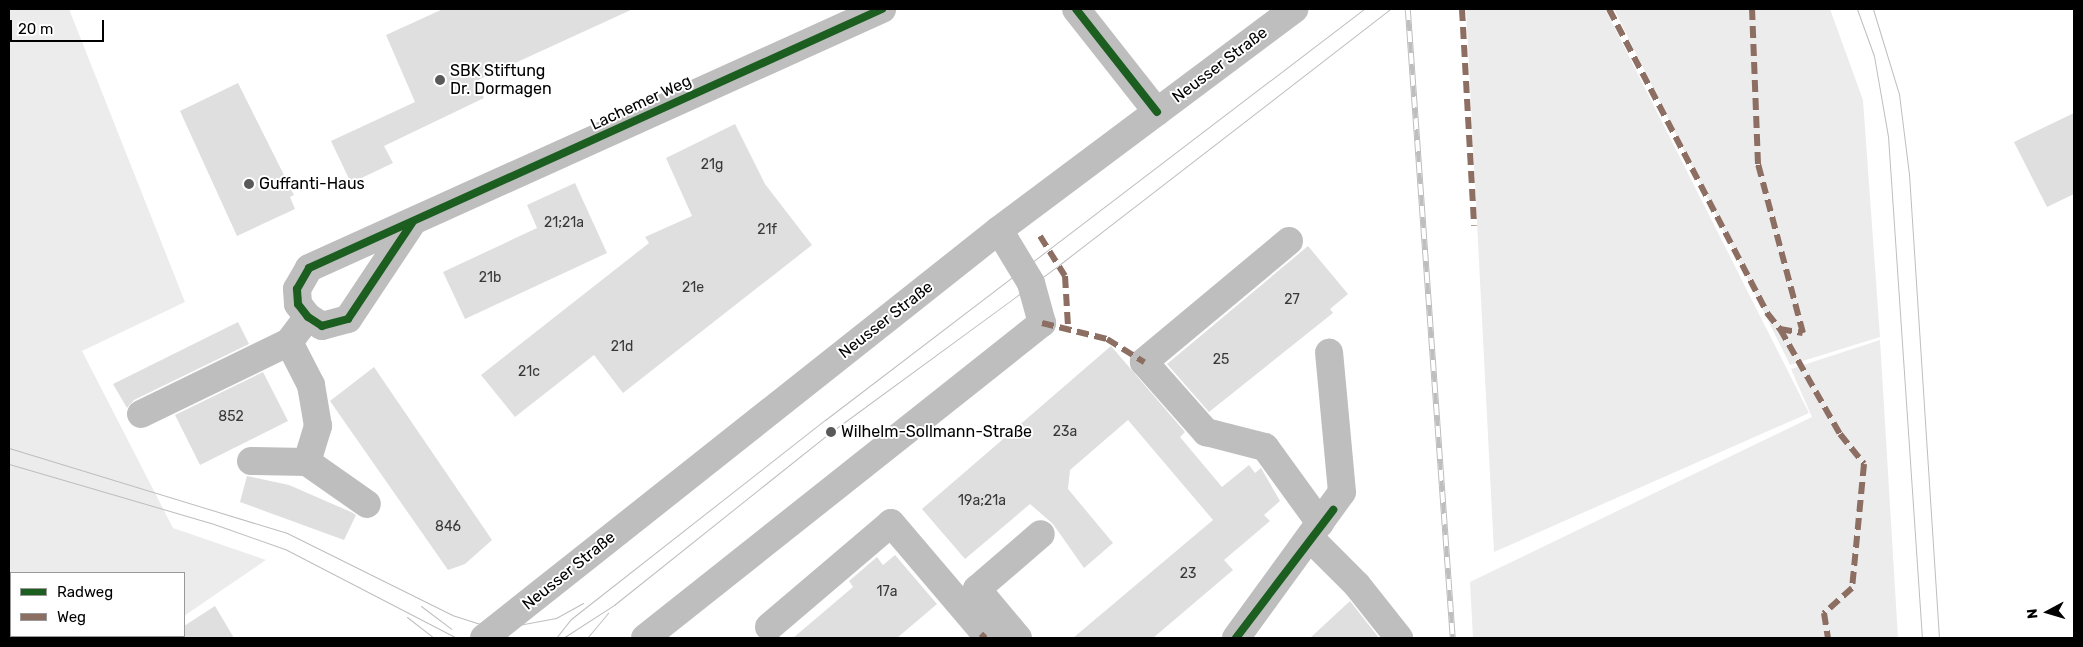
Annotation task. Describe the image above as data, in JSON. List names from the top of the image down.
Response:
{
  "streets": {
    "street": ["Neusser Straße", "Lachemer Weg"]
  },
  "places": ["SBK Stiftung Dr. Dormagen", "Guffanti-Haus", "Wilhelm-Sollmann-Straße"],
  "house_numbers": [
    "21g",
    "21;21a",
    "21f",
    "21b",
    "21e",
    "27",
    "21d",
    "25",
    "21c",
    "852",
    "23a",
    "19a;21a",
    "846",
    "23",
    "17a"
  ],
  "legend": ["Radweg", "Weg"],
  "scale_bar": "20 m",
  "north": "left"
}
